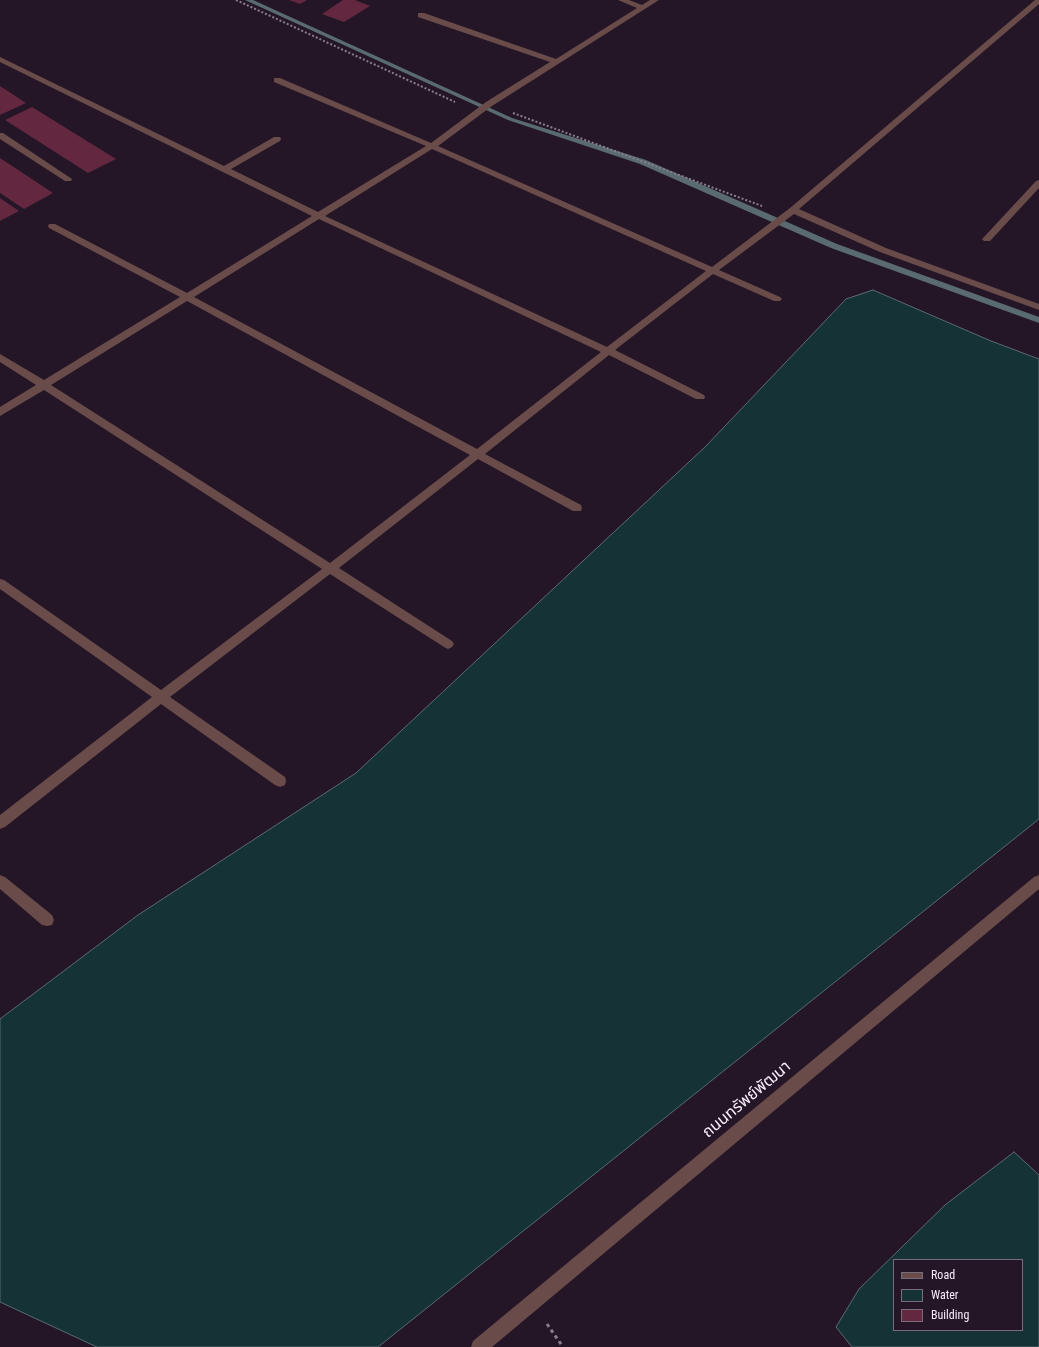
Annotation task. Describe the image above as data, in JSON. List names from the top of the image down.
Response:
{
  "streets": {
    "street": ["ถนนทรัพย์พัฒนา"]
  },
  "legend": ["Road", "Water", "Building"]
}
